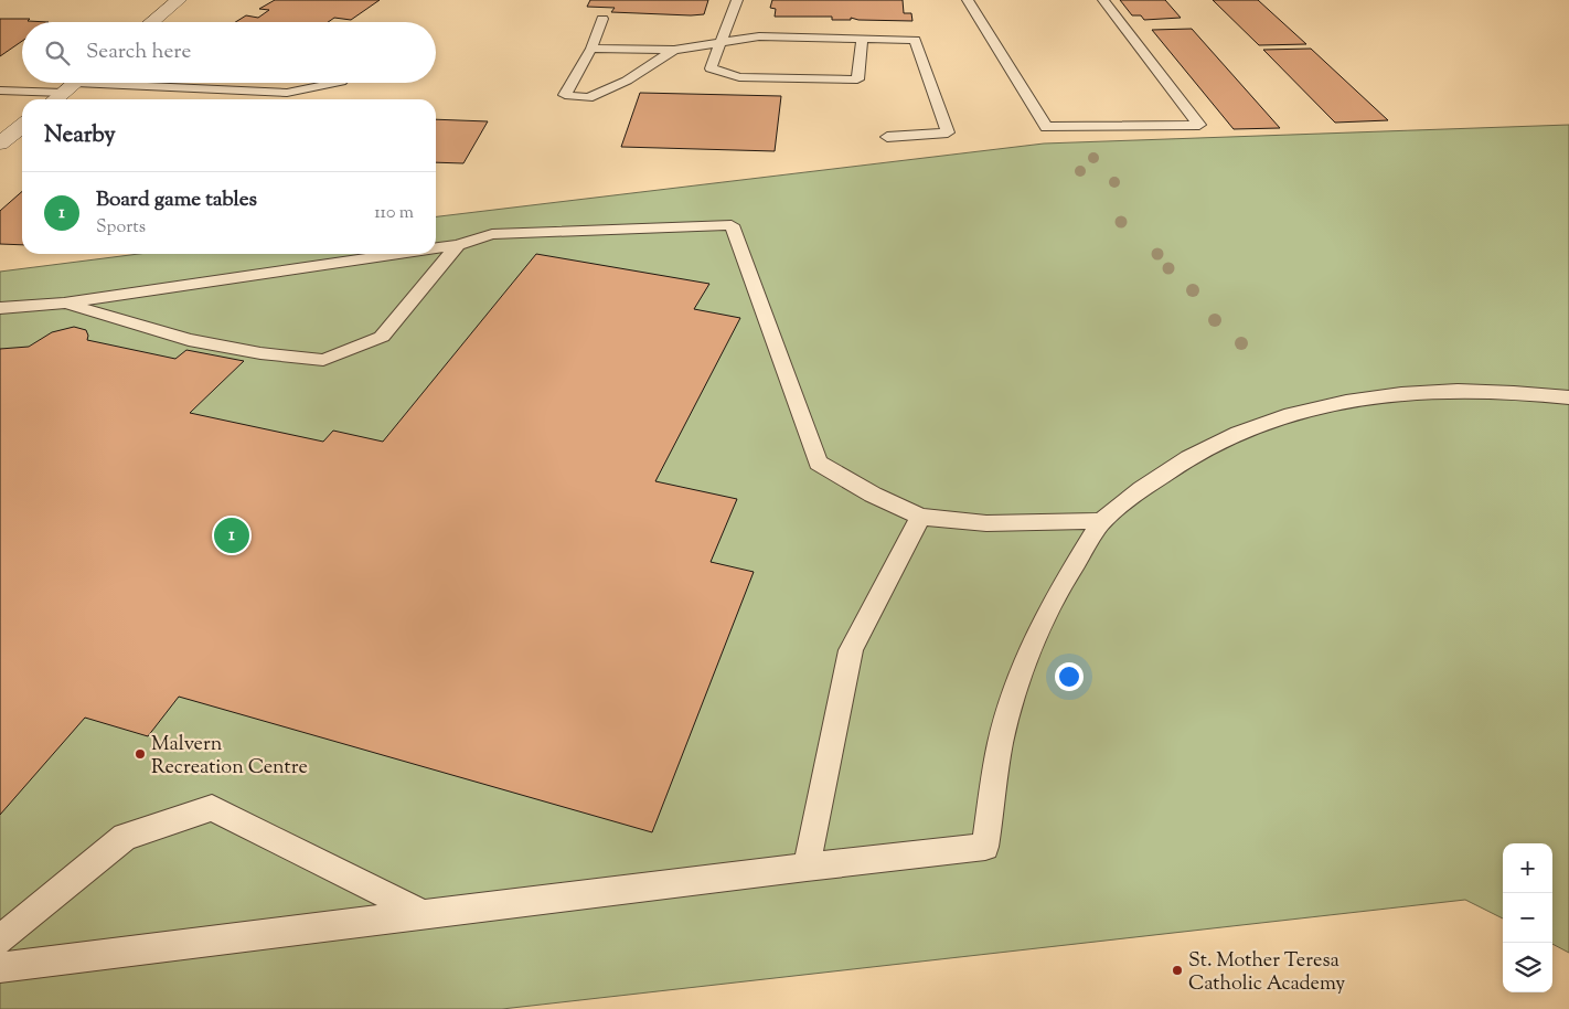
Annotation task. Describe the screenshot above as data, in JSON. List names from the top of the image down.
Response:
{
  "places": ["Malvern Recreation Centre", "St. Mother Teresa Catholic Academy"],
  "page": {
    "search": "Search here",
    "heading": "Nearby",
    "list": [
      {
        "mark": "1",
        "name": "Board game tables",
        "note": "Sports",
        "value": "110 m"
      }
    ],
    "pins": "1",
    "map_buttons": ["+", "−"]
  }
}
